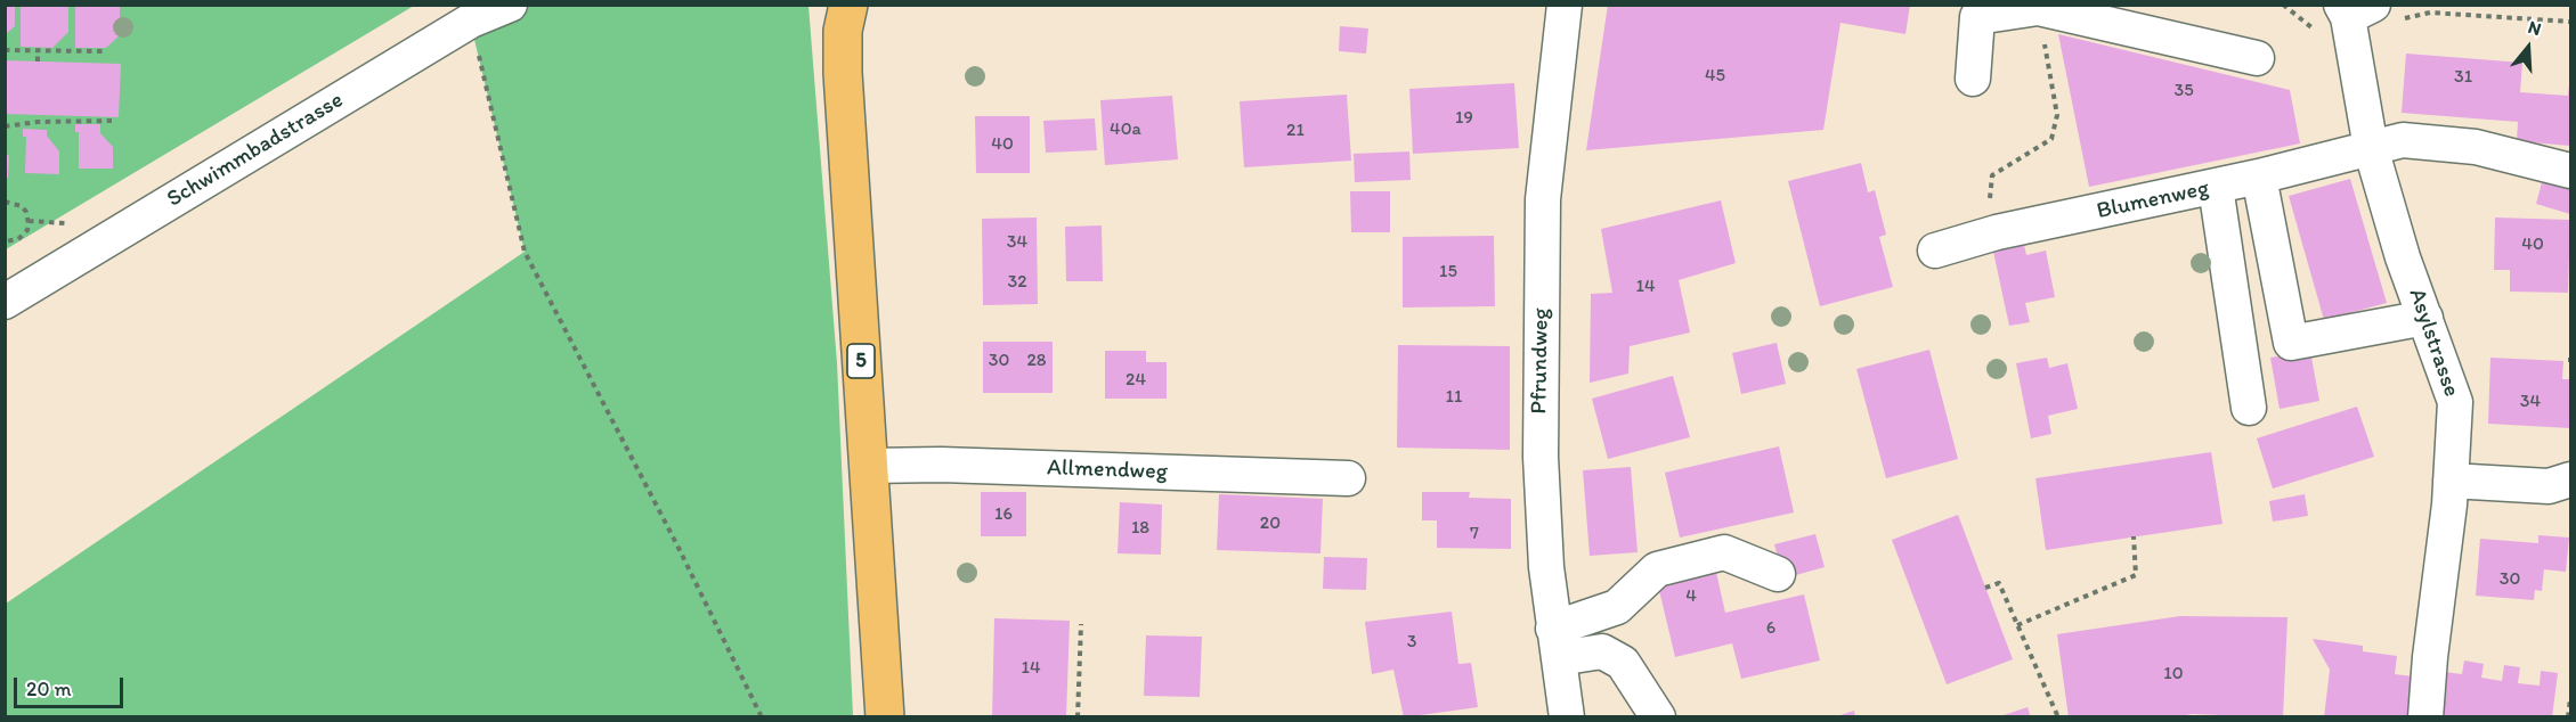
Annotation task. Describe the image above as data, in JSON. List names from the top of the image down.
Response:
{
  "streets": {
    "main road": ["5"],
    "street": [
      "Schwimmbadstrasse",
      "Blumenweg",
      "Asylstrasse",
      "Pfrundweg",
      "Allmendweg"
    ]
  },
  "crossings": [
    ["Blumenweg", "Asylstrasse"],
    ["5", "Allmendweg"]
  ],
  "house_numbers": [
    "45",
    "31",
    "35",
    "19",
    "40a",
    "21",
    "40",
    "34",
    "40",
    "15",
    "32",
    "14",
    "30",
    "28",
    "24",
    "11",
    "34",
    "16",
    "20",
    "18",
    "7",
    "30",
    "4",
    "6",
    "3",
    "14",
    "10"
  ],
  "scale_bar": "20 m",
  "north": "top"
}
